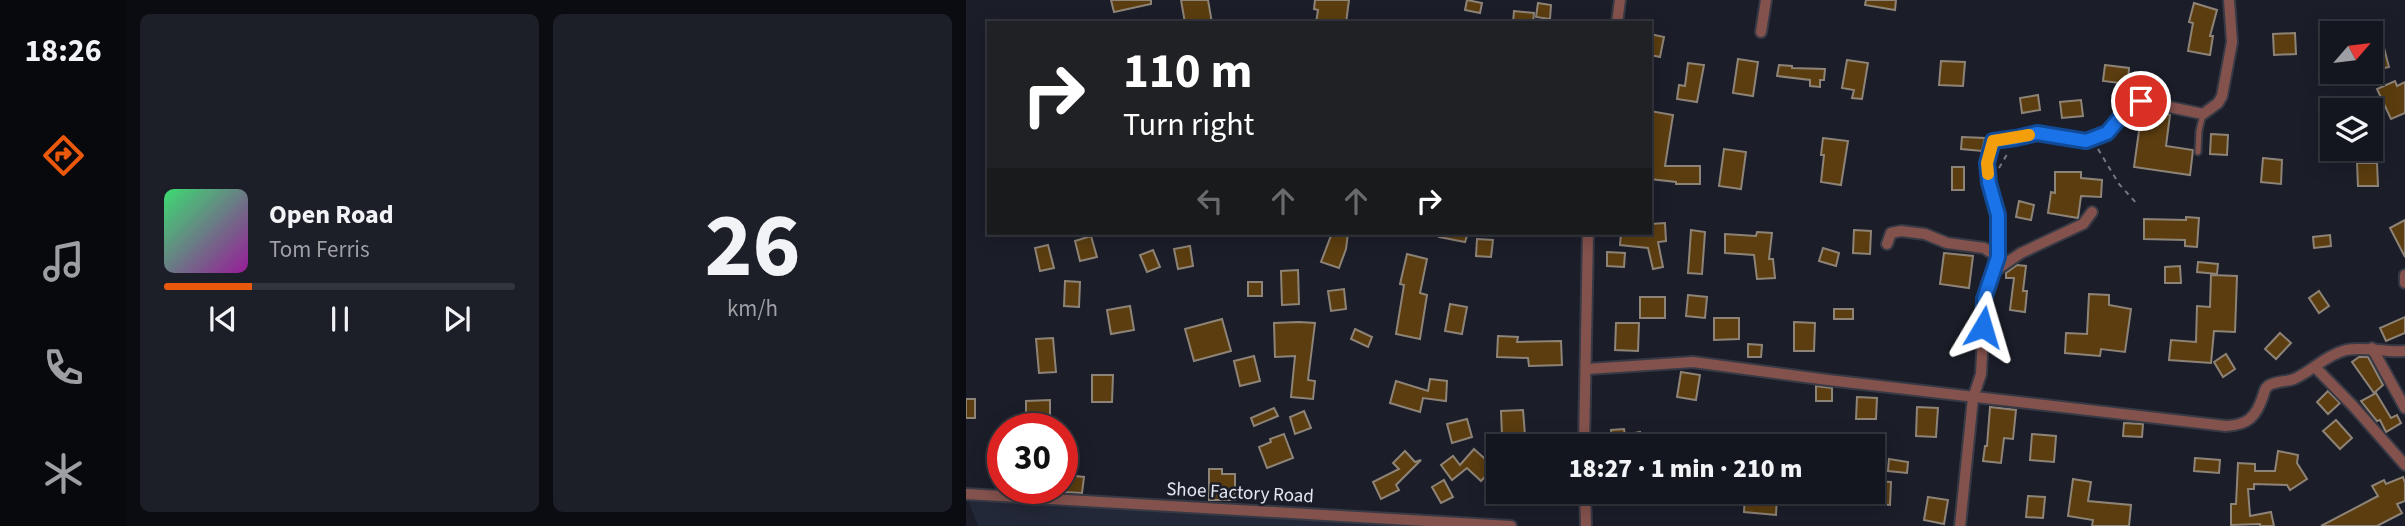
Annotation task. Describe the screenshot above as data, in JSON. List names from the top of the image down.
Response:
{
  "streets": {
    "street": ["Shoe Factory Road"]
  },
  "north": "top right",
  "page": {
    "tabs": "18:26",
    "tile": ["26", "km/h"],
    "turn": ["110 m", "Turn right"],
    "song": ["Open Road", "Tom Ferris"],
    "limit": "30",
    "trip": "18:27 · 1 min · 210 m"
  }
}
